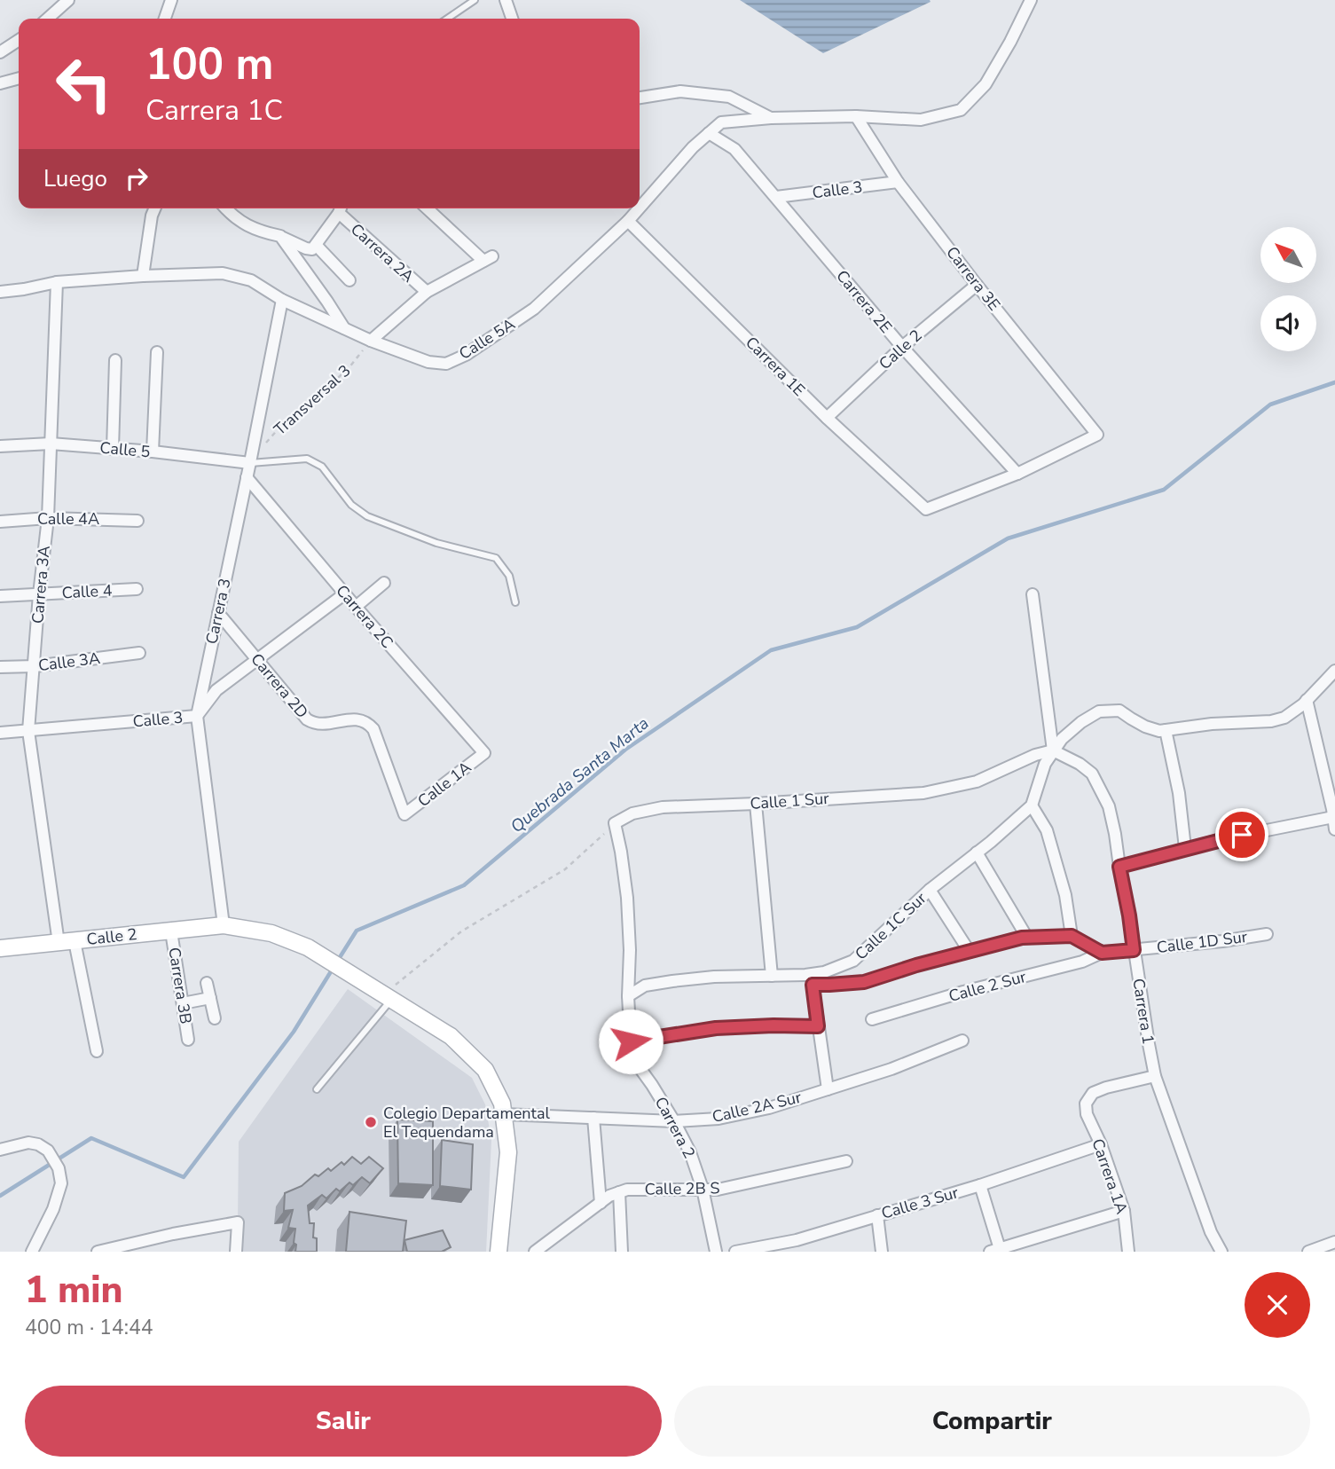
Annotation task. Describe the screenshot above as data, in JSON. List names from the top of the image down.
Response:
{
  "streets": {
    "main road": ["Calle 2"],
    "street": [
      "Calle 3",
      "Carrera 2A",
      "Carrera 3E",
      "Carrera 2E",
      "Calle 5A",
      "Carrera 1E",
      "Calle 5",
      "Calle 4A",
      "Carrera 3A",
      "Calle 4",
      "Carrera 3",
      "Carrera 2C",
      "Calle 3A",
      "Carrera 2D",
      "Calle 1A",
      "Calle 1 Sur",
      "Calle 1C Sur",
      "Calle 1D Sur",
      "Carrera 3B",
      "Calle 2 Sur",
      "Carrera 1",
      "Calle 2A Sur",
      "Carrera 2",
      "Carrera 1A",
      "Calle 2B S",
      "Calle 3 Sur"
    ],
    "path": ["Transversal 3"]
  },
  "crossings": [
    ["Calle 3", "Carrera 3E"],
    ["Calle 3", "Carrera 2E"],
    ["Calle 3", "Carrera 3A"],
    ["Calle 3", "Carrera 3"],
    ["Calle 3", "Carrera 2C"],
    ["Calle 3", "Carrera 2D"],
    ["Carrera 3E", "Carrera 2E"],
    ["Carrera 3E", "Calle 5A"],
    ["Carrera 3E", "Calle 2"],
    ["Carrera 3E", "Carrera 1E"],
    ["Carrera 2E", "Calle 5A"],
    ["Carrera 2E", "Calle 2"],
    ["Carrera 2E", "Carrera 1E"],
    ["Calle 5A", "Carrera 1E"],
    ["Calle 5A", "Transversal 3"],
    ["Calle 5A", "Carrera 3A"],
    ["Calle 5A", "Carrera 3"],
    ["Calle 2", "Carrera 1E"],
    ["Calle 2", "Carrera 3A"],
    ["Calle 2", "Carrera 3"],
    ["Calle 2", "Carrera 3B"],
    ["Calle 2", "Calle 2A Sur"],
    ["Transversal 3", "Calle 5"],
    ["Transversal 3", "Carrera 3"],
    ["Calle 5", "Carrera 3A"],
    ["Calle 5", "Carrera 3"],
    ["Calle 4A", "Carrera 3A"],
    ["Carrera 3A", "Calle 4"],
    ["Carrera 3A", "Calle 3A"],
    ["Carrera 3", "Carrera 2C"],
    ["Carrera 3", "Carrera 2D"],
    ["Carrera 2C", "Calle 1A"],
    ["Carrera 2D", "Calle 1A"],
    ["Calle 1 Sur", "Carrera 1"],
    ["Calle 1 Sur", "Carrera 2"],
    ["Calle 1C Sur", "Carrera 2"],
    ["Calle 1D Sur", "Calle 2 Sur"],
    ["Calle 1D Sur", "Carrera 1"],
    ["Carrera 1", "Carrera 1A"],
    ["Calle 2A Sur", "Carrera 2"],
    ["Carrera 2", "Calle 2B S"],
    ["Carrera 1A", "Calle 3 Sur"]
  ],
  "water": ["Quebrada Santa Marta"],
  "places": ["Colegio Departamental El Tequendama"],
  "north": "top left",
  "page": {
    "turn": ["100 m", "Carrera 1C"],
    "then": "Luego",
    "heading": ["1 min", "400 m · 14:44"],
    "buttons": ["Salir", "Compartir"]
  }
}
